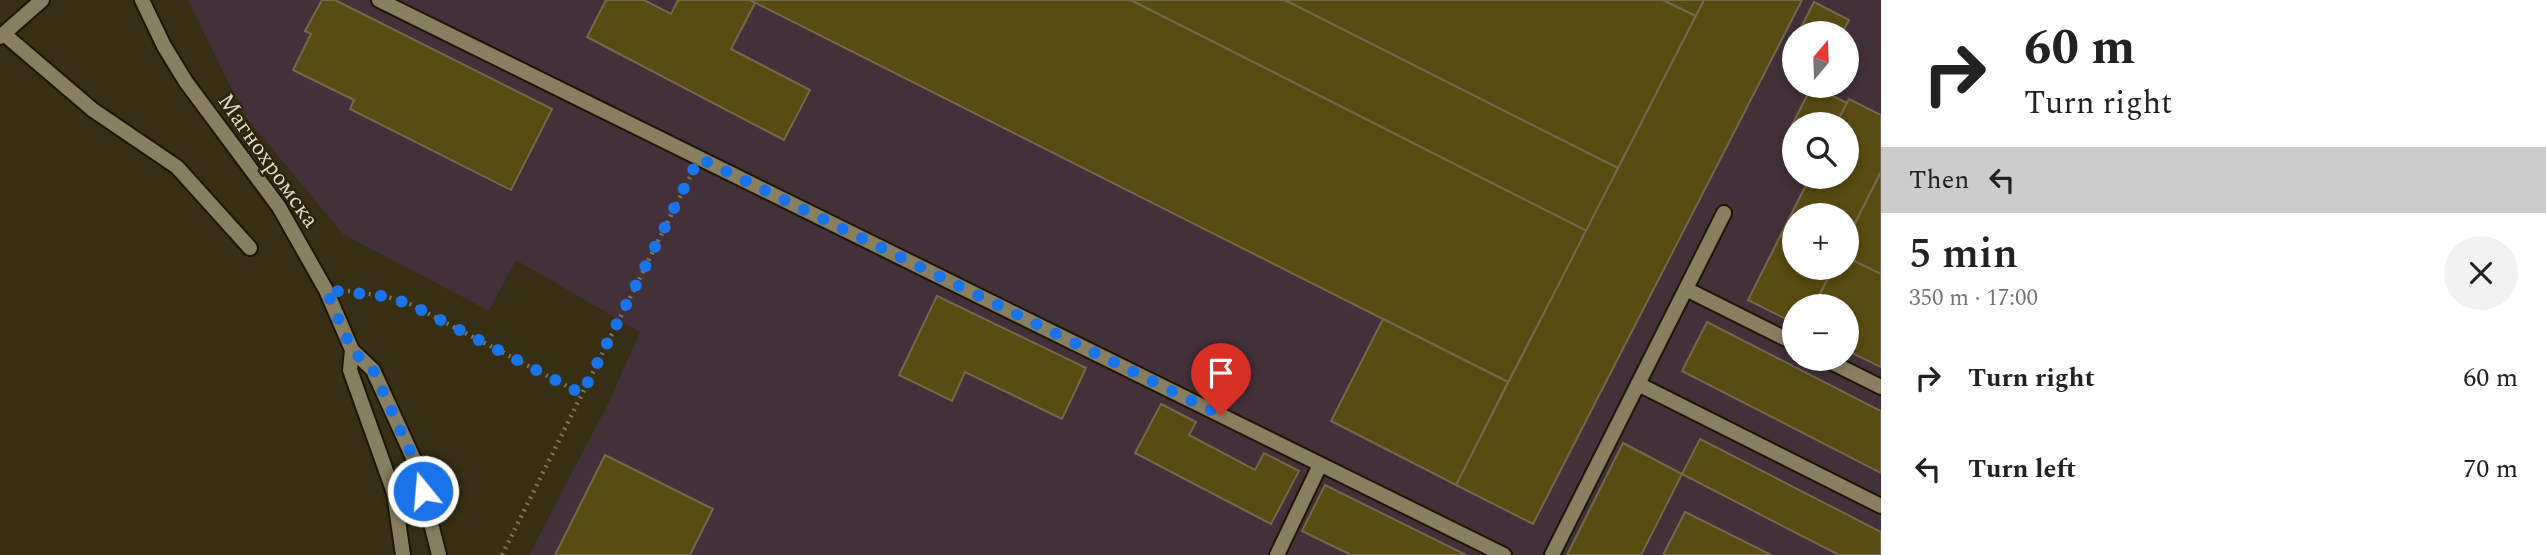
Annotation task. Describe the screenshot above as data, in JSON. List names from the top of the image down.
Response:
{
  "streets": {
    "street": ["Магнохромска"]
  },
  "north": "top",
  "page": {
    "turn": ["60 m", "Turn right"],
    "map_buttons": ["+", "−"],
    "then": "Then",
    "heading": ["5 min", "350 m · 17:00"],
    "list": [
      {
        "name": "Turn right",
        "value": "60 m"
      },
      {
        "name": "Turn left",
        "value": "70 m"
      }
    ]
  }
}
